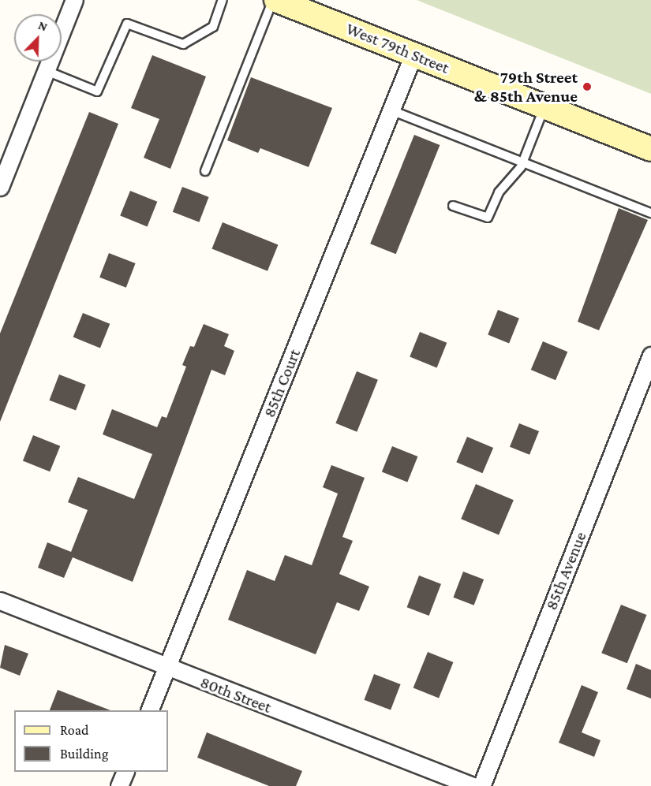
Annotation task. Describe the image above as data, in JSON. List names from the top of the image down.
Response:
{
  "streets": {
    "main road": ["West 79th Street"],
    "street": ["85th Court", "85th Avenue", "80th Street"]
  },
  "crossings": [
    ["West 79th Street", "85th Court"],
    ["85th Court", "80th Street"]
  ],
  "places": ["79th Street & 85th Avenue"],
  "legend": ["Road", "Building"],
  "north": "top right"
}
